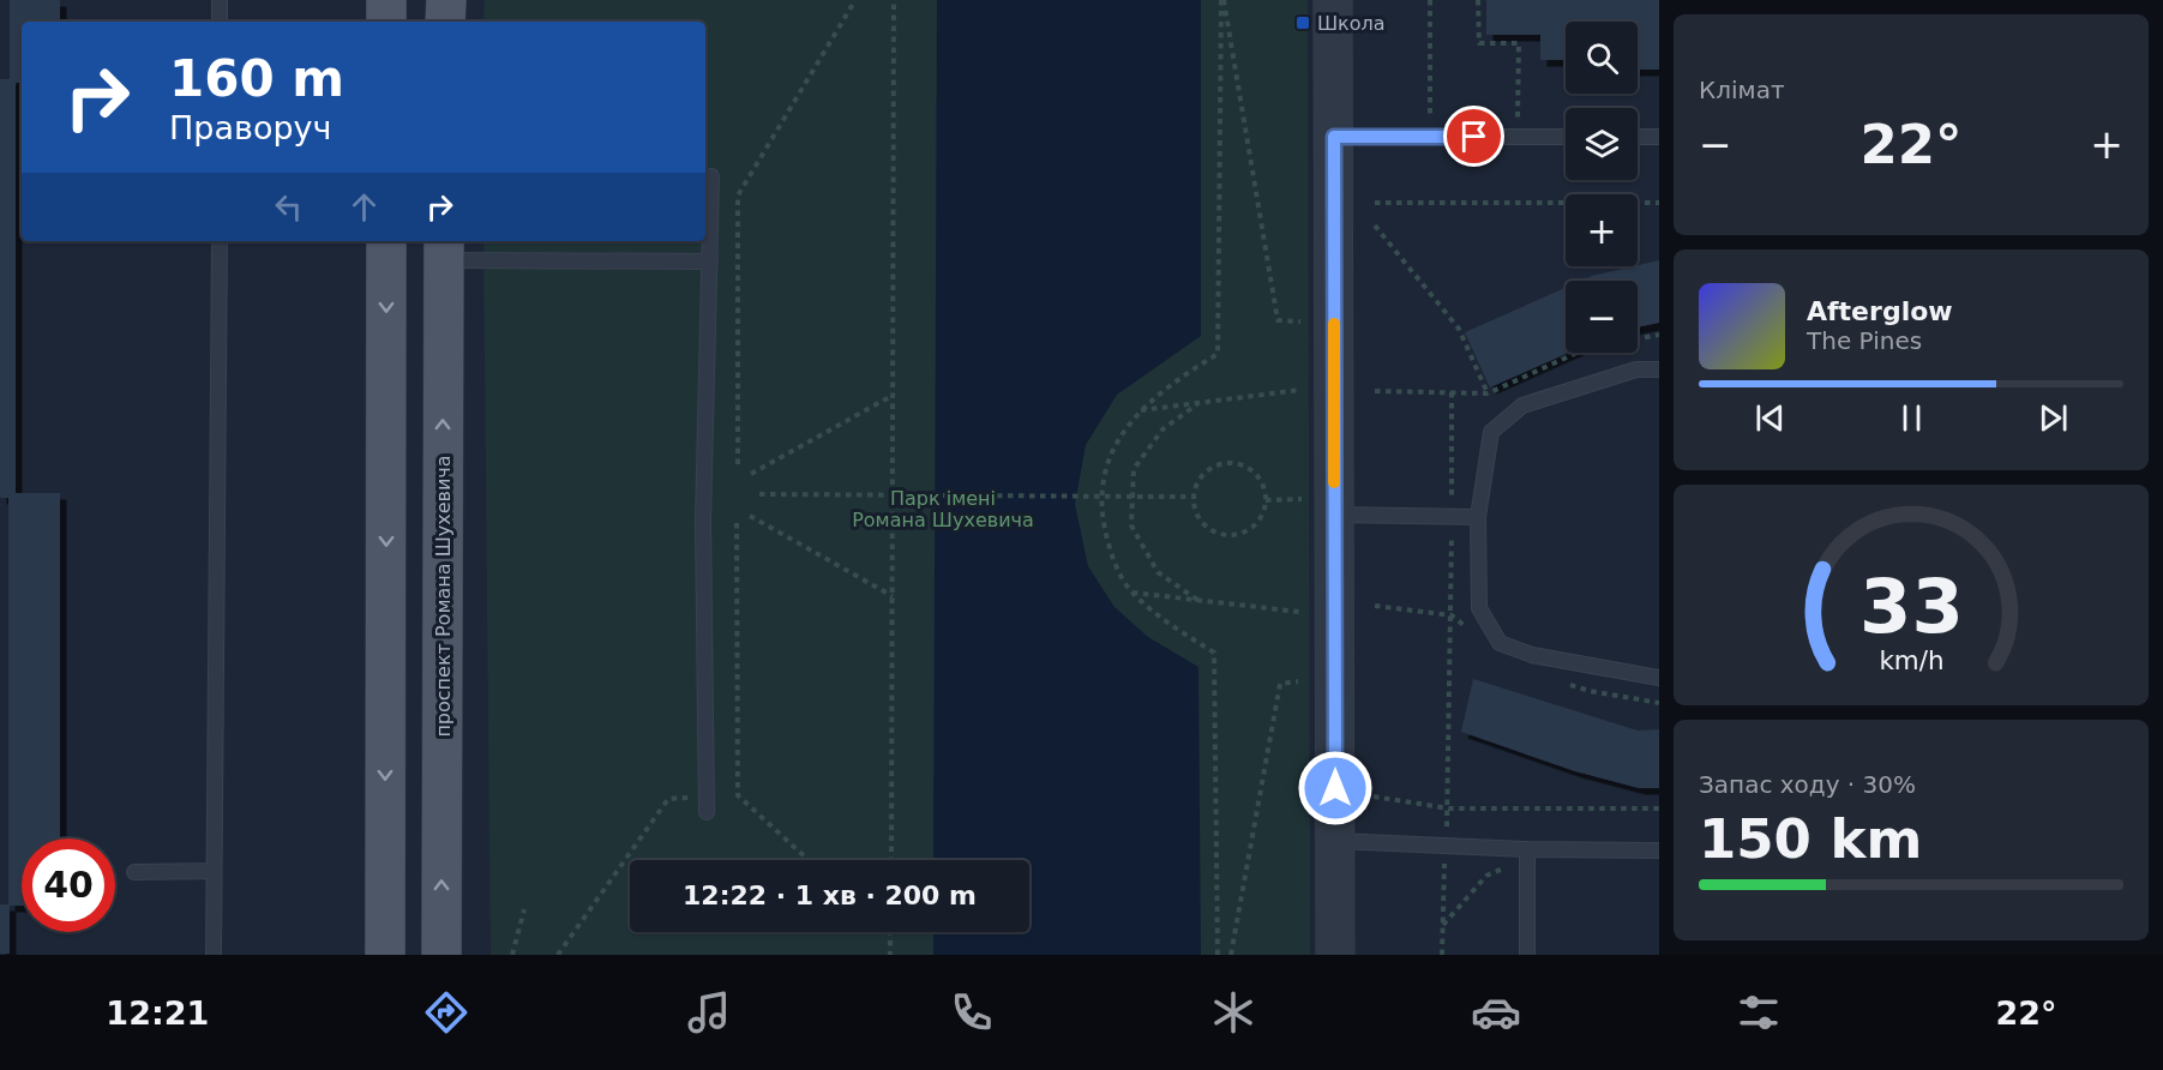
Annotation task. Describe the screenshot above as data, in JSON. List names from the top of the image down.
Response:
{
  "streets": {
    "main road": ["проспект Романа Шухевича"]
  },
  "parks": ["Парк імені Романа Шухевича"],
  "places": {
    "transit": ["Школа"]
  },
  "page": {
    "tile": [
      "Клімат",
      ["Запас ходу · 30%", "150 km"]
    ],
    "map_buttons": ["+", "−"],
    "turn": ["160 m", "Праворуч"],
    "heat": ["−", "22°", "+"],
    "song": ["Afterglow", "The Pines"],
    "limit": "40",
    "trip": "12:22 · 1 хв · 200 m",
    "tabs": ["12:21", "22°"],
    "gauge": ["33", "km/h"]
  }
}
